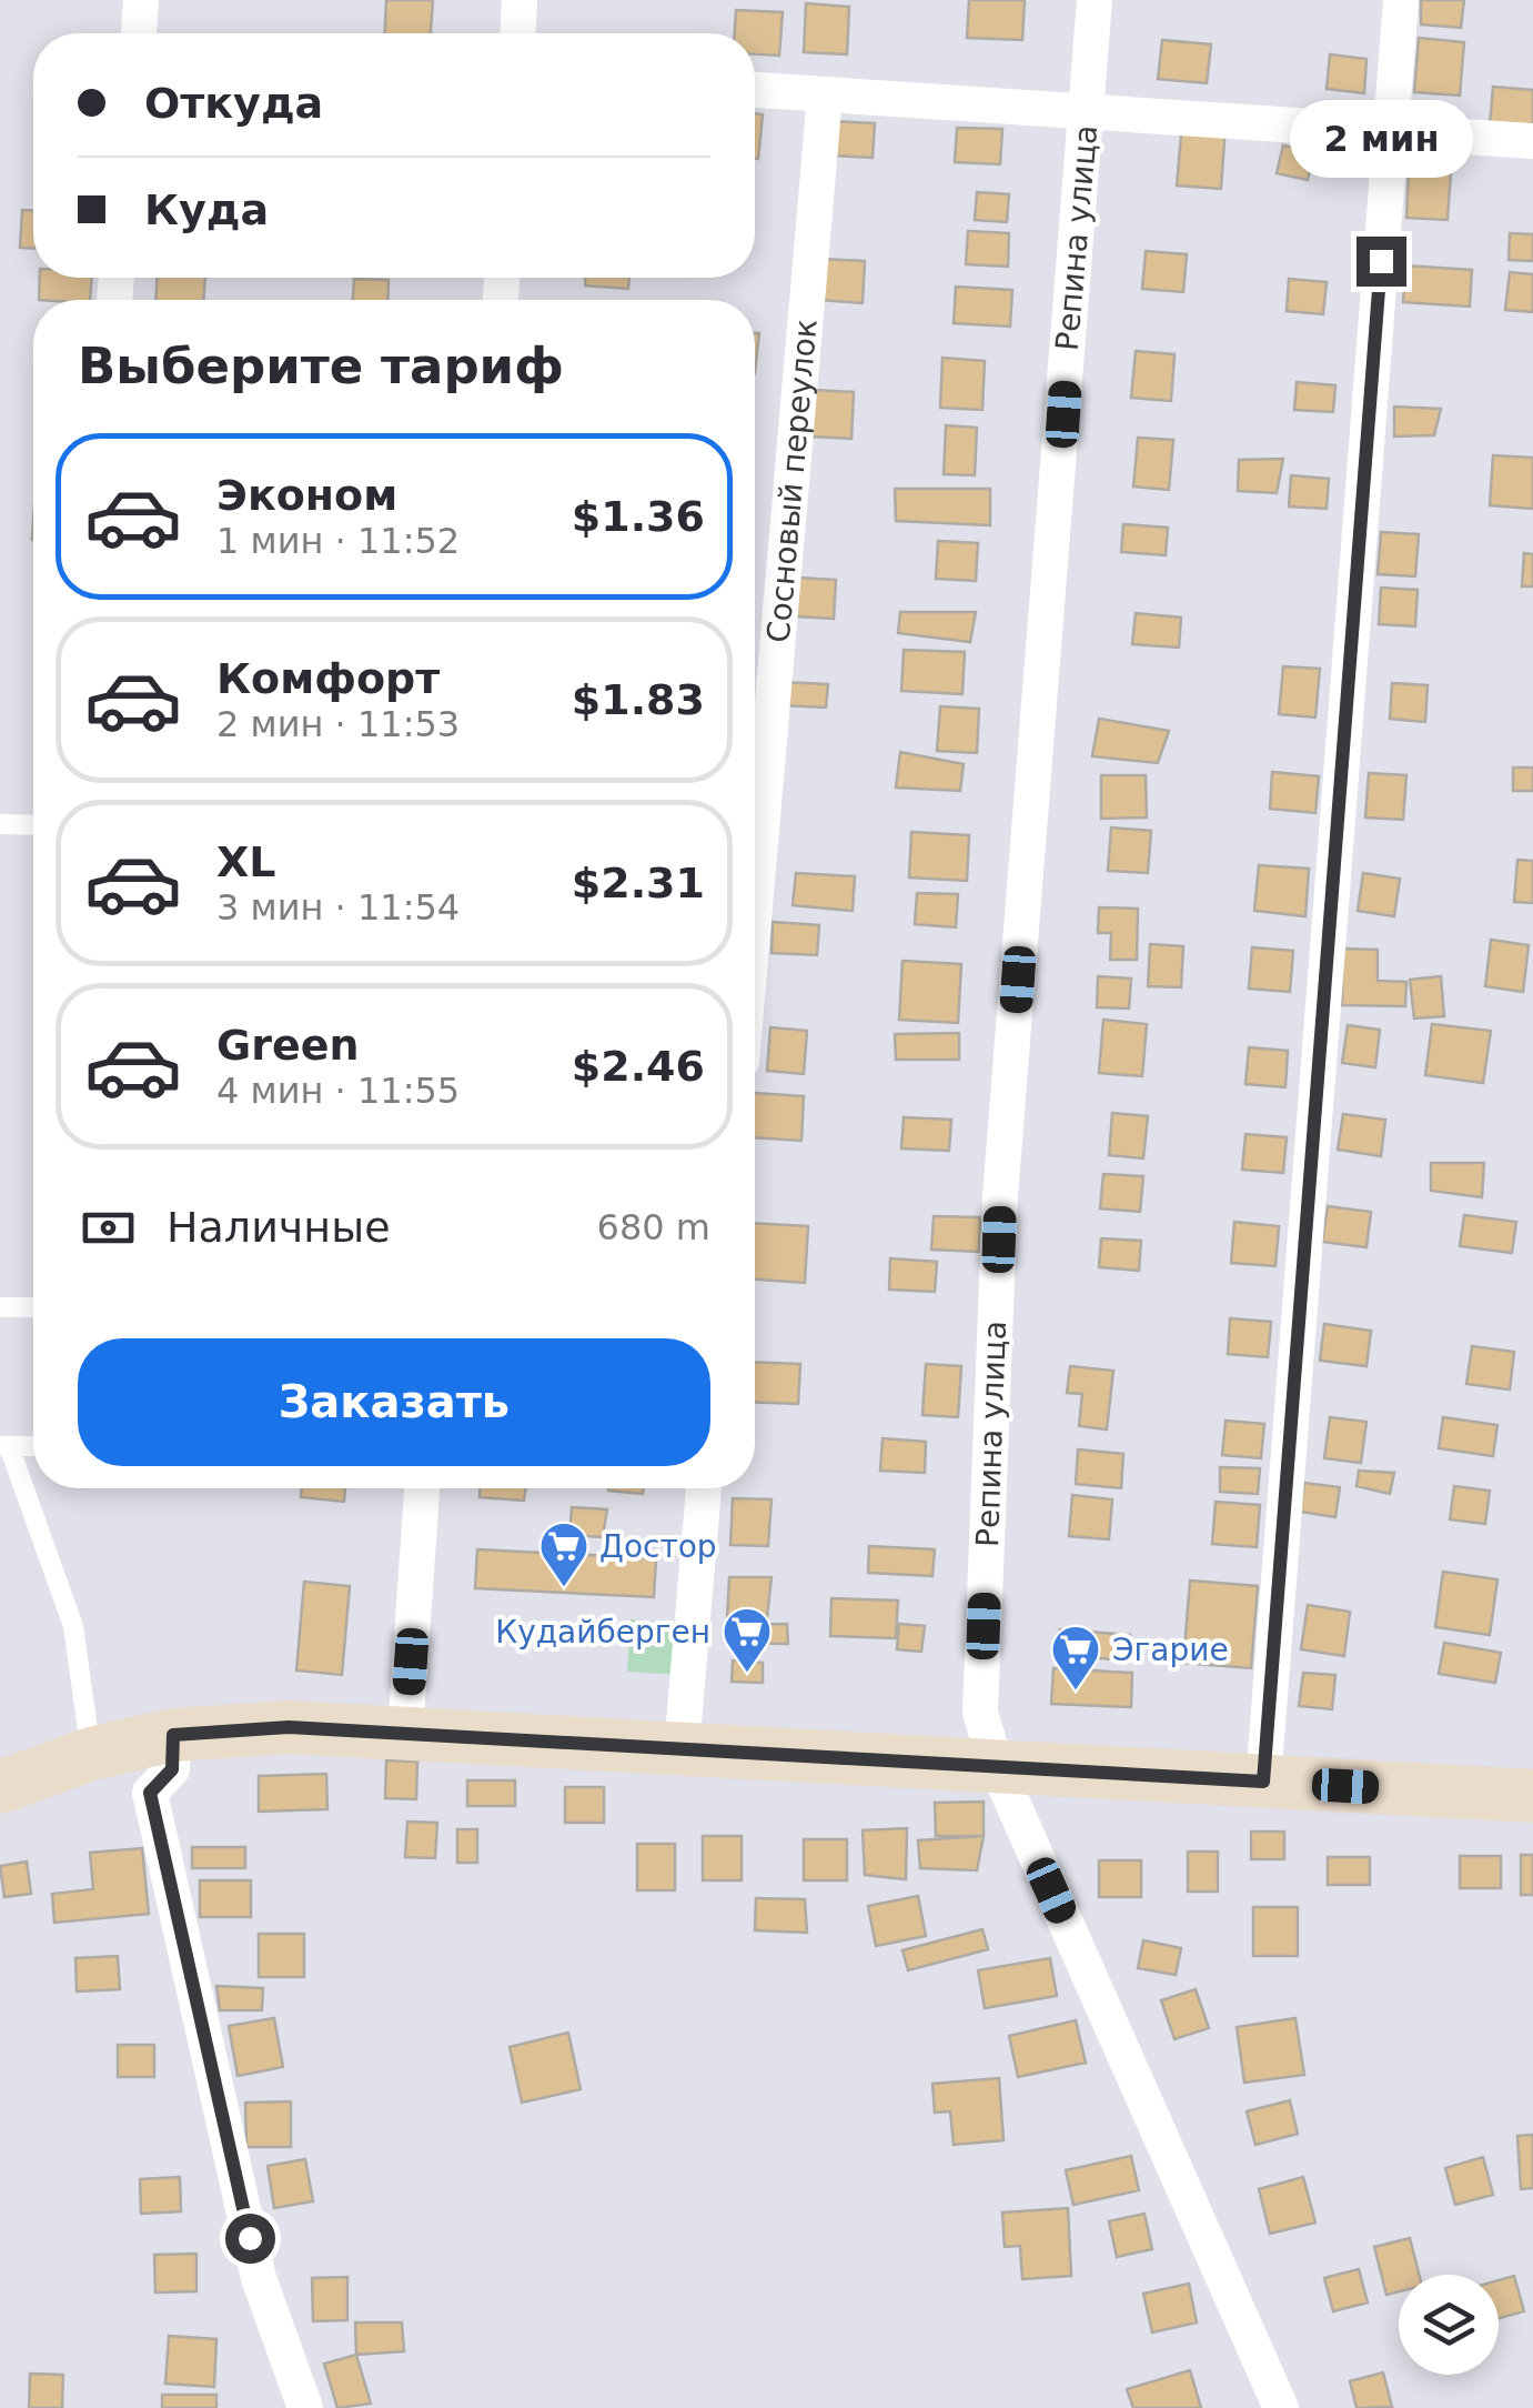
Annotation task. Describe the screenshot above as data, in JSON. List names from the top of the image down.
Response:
{
  "streets": {
    "street": ["Репина улица", "Сосновый переулок"]
  },
  "places": {
    "supermarket": ["Достор", "Кудайберген", "Эгарие"]
  },
  "page": {
    "banner": ["Откуда", "Куда"],
    "bubble": "2 мин",
    "heading": "Выберите тариф",
    "list": [
      {
        "name": "Эконом",
        "note": "1 мин · 11:52",
        "value": "$1.36"
      },
      {
        "name": "Комфорт",
        "note": "2 мин · 11:53",
        "value": "$1.83"
      },
      {
        "name": "XL",
        "note": "3 мин · 11:54",
        "value": "$2.31"
      },
      {
        "name": "Green",
        "note": "4 мин · 11:55",
        "value": "$2.46"
      }
    ],
    "pay": ["Наличные", "680 m"],
    "buttons": "Заказать"
  }
}
